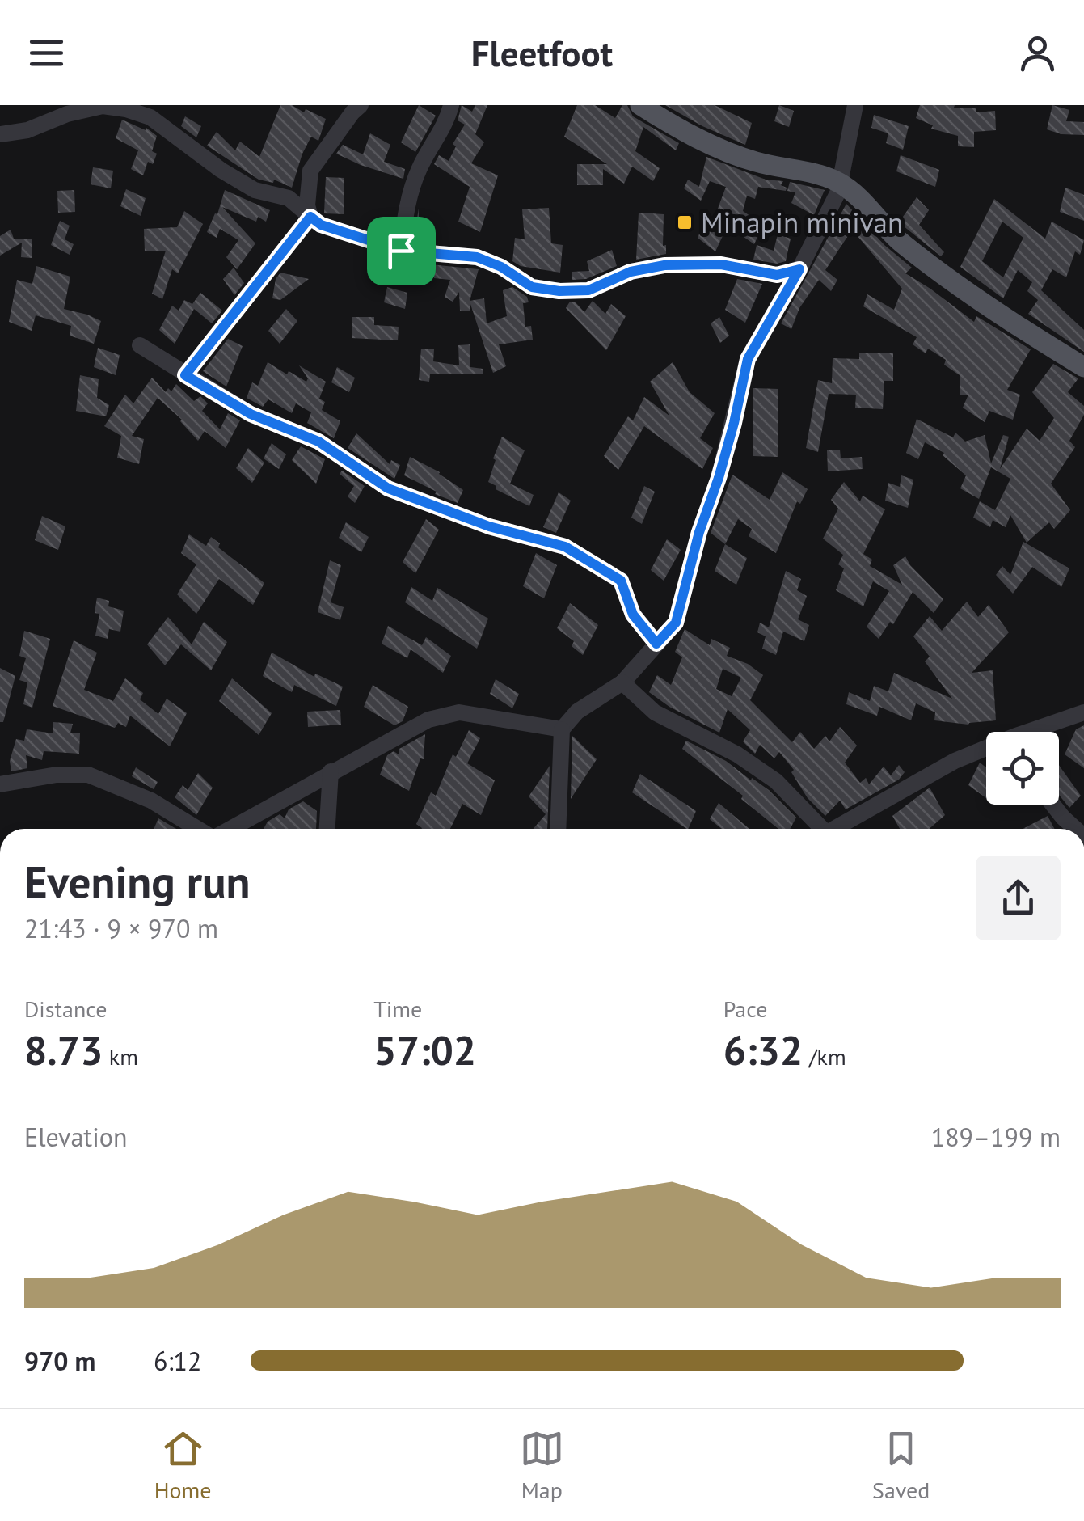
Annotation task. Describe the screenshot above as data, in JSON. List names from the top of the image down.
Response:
{
  "places": {
    "transit": ["Minapin minivan"]
  },
  "page": {
    "header": "Fleetfoot",
    "heading": ["Evening run", "21:43 · 9 × 970 m"],
    "stats": [
      ["Distance", "8.73 km"],
      ["Time", "57:02"],
      ["Pace", "6:32 /km"]
    ],
    "chart": ["Elevation", "189–199 m"],
    "list": [
      {
        "name": "970 m",
        "note": "6:12"
      }
    ],
    "tabs": ["Home", "Map", "Saved"]
  }
}
